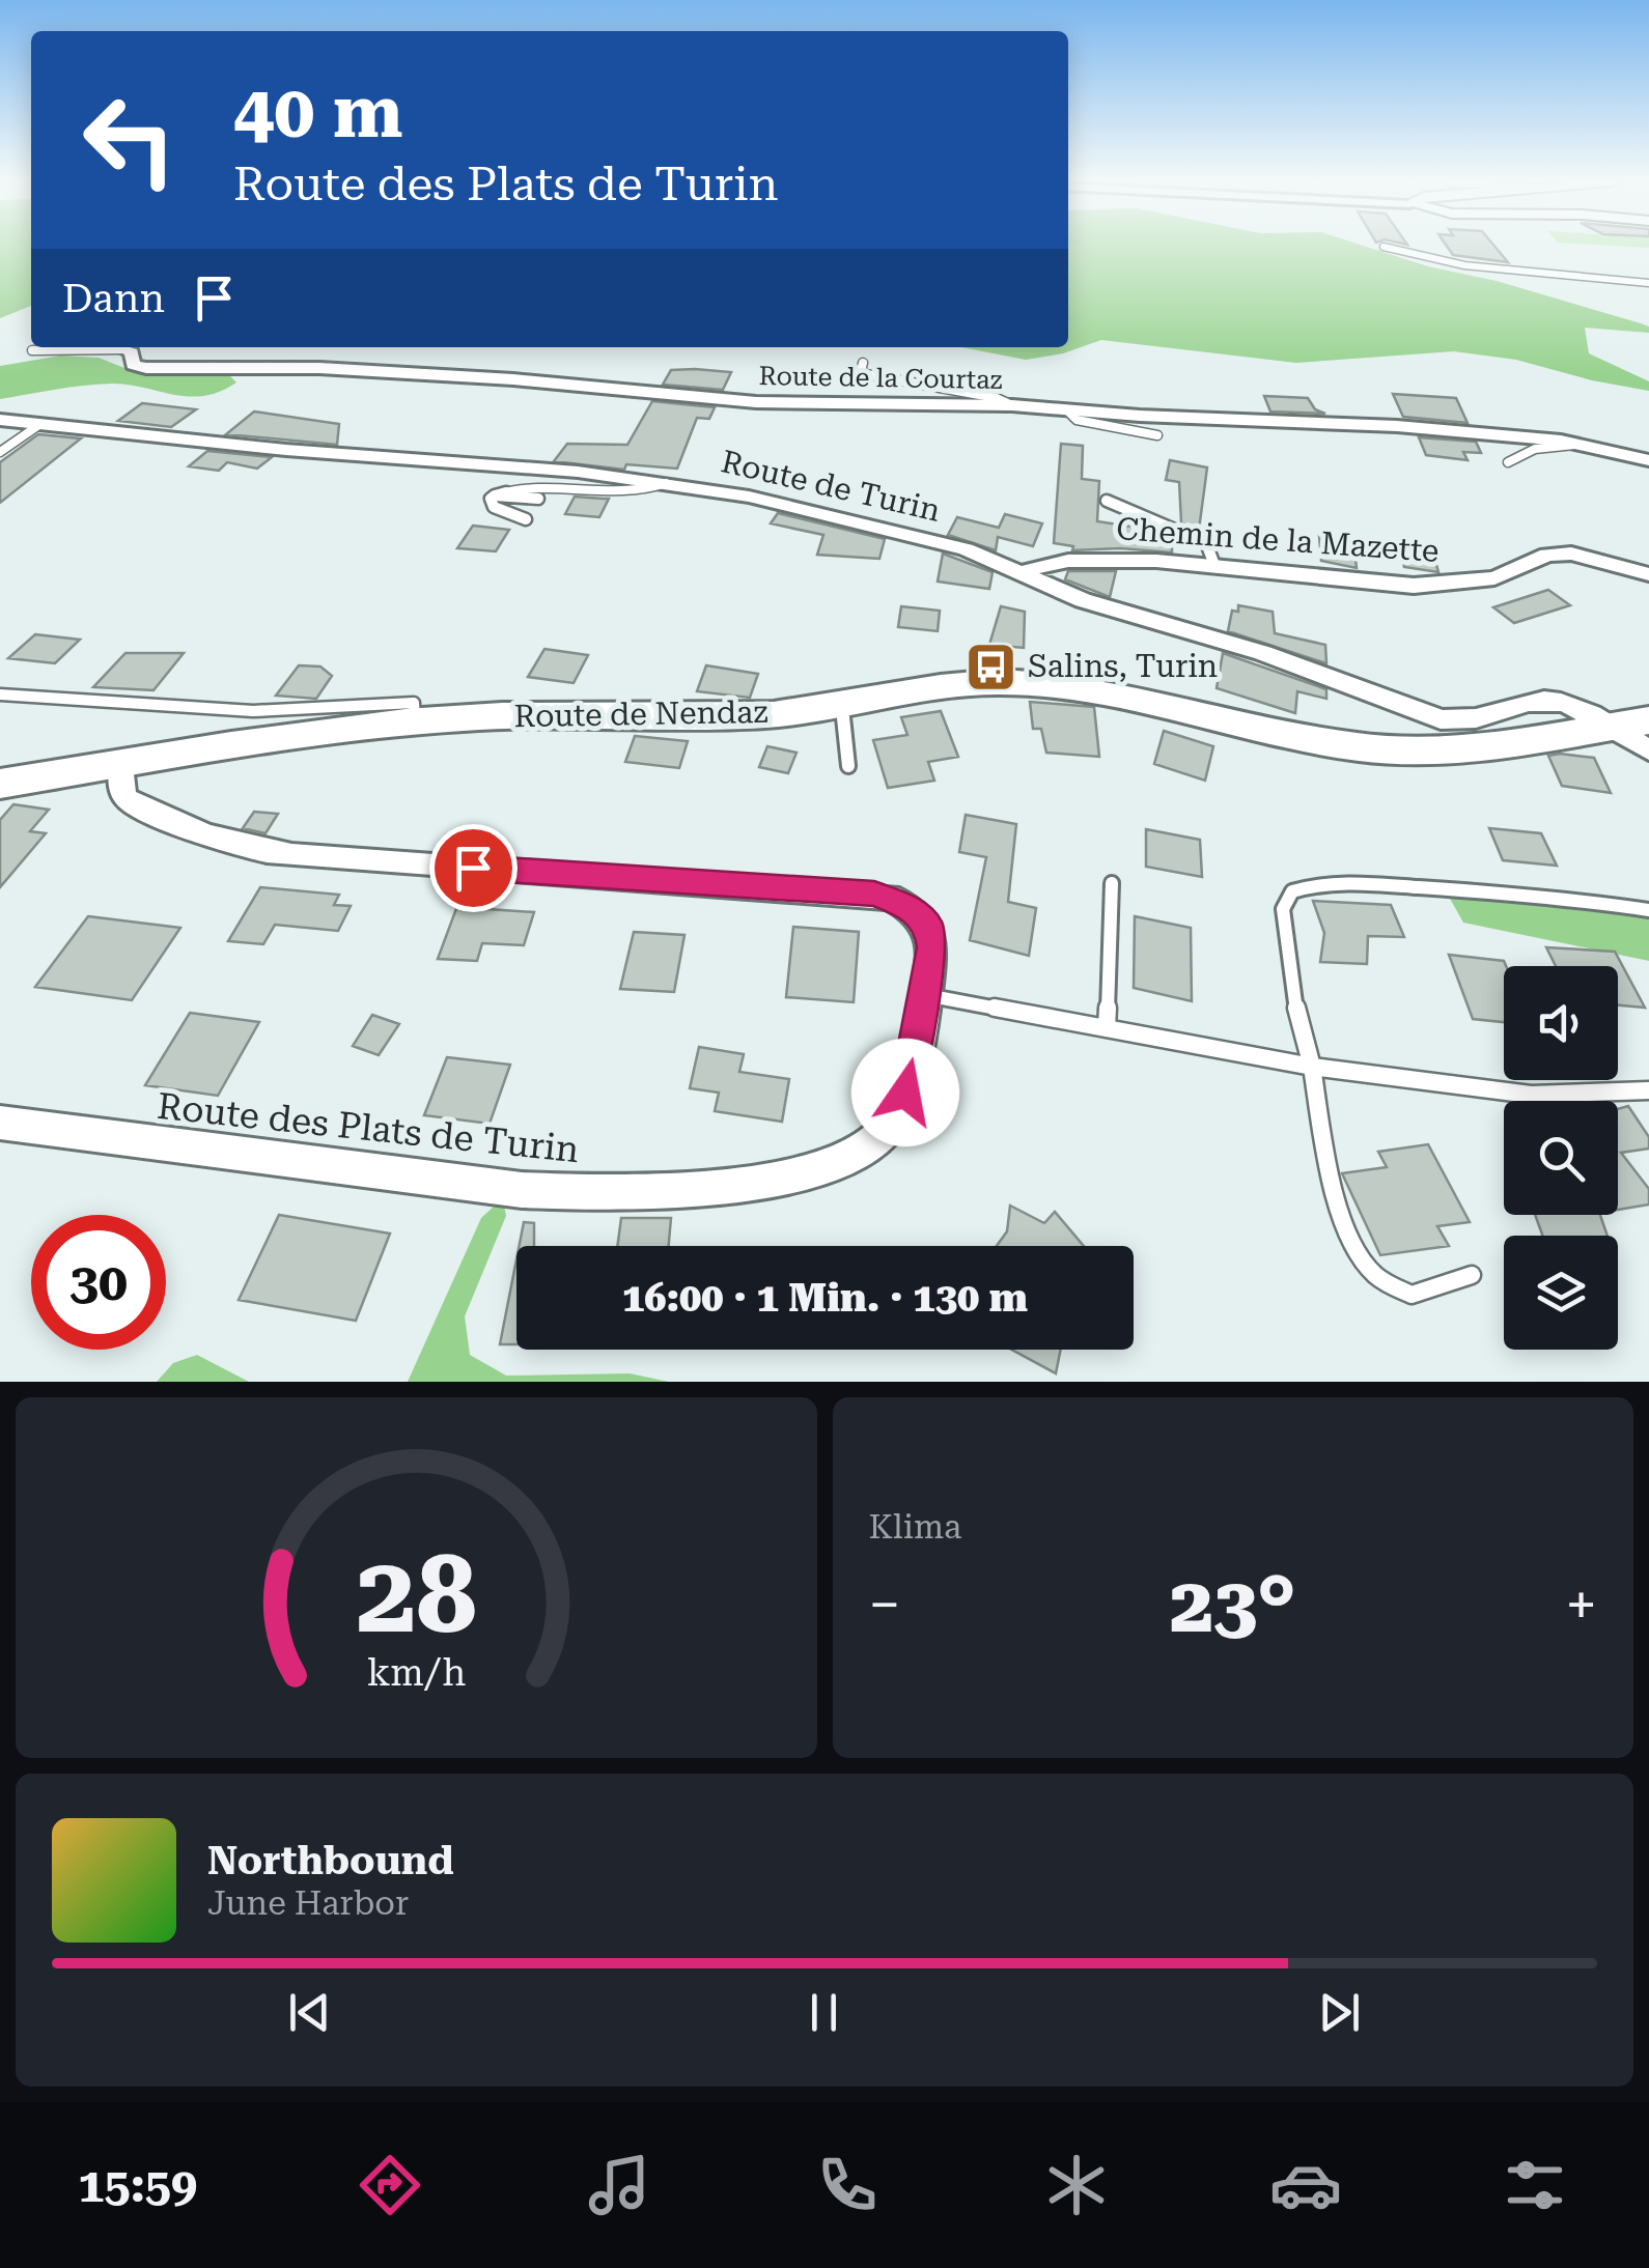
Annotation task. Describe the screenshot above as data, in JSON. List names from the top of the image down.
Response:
{
  "streets": {
    "main road": ["Route de Nendaz"],
    "street": [
      "Route de la Courtaz",
      "Route de Turin",
      "Chemin de la Mazette",
      "Route des Plats de Turin"
    ]
  },
  "crossings": [
    ["Route de Turin", "Chemin de la Mazette"],
    ["Route de Turin", "Route de Nendaz"],
    ["Route de Nendaz", "Route des Plats de Turin"]
  ],
  "places": {
    "bus stop": ["Salins, Turin"]
  },
  "page": {
    "turn": ["40 m", "Route des Plats de Turin"],
    "then": "Dann",
    "limit": "30",
    "trip": "16:00 · 1 Min. · 130 m",
    "tile": "Klima",
    "heat": ["−", "23°", "+"],
    "song": ["Northbound", "June Harbor"],
    "tabs": "15:59",
    "gauge": ["28", "km/h"]
  }
}
